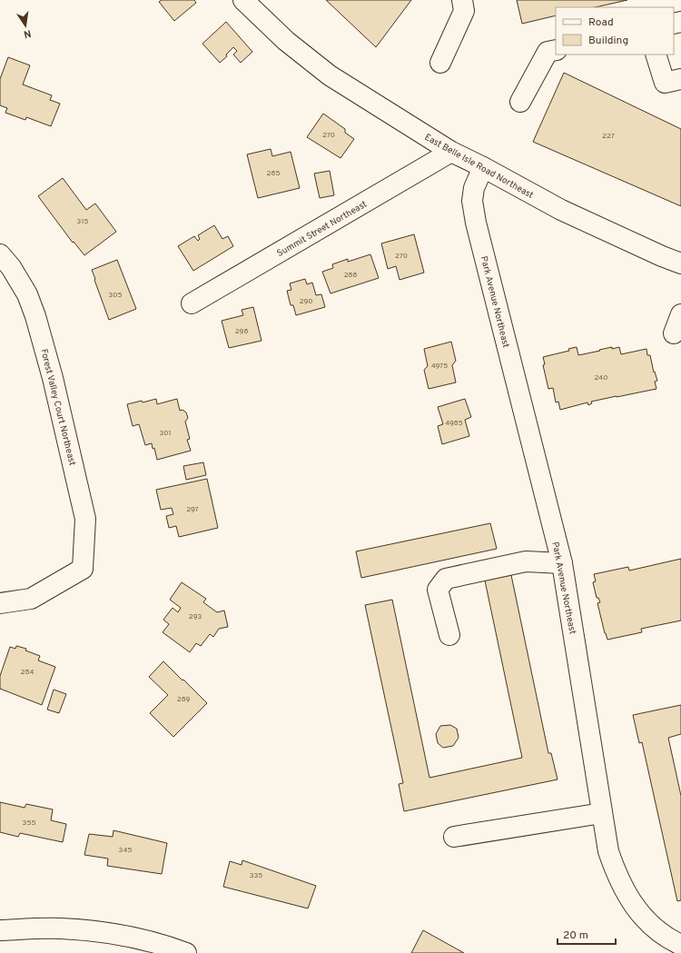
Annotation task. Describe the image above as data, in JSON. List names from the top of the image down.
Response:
{
  "streets": {
    "street": [
      "East Belle Isle Road Northeast",
      "Summit Street Northeast",
      "Park Avenue Northeast",
      "Forest Valley Court Northeast"
    ]
  },
  "crossings": [
    ["East Belle Isle Road Northeast", "Summit Street Northeast"],
    ["East Belle Isle Road Northeast", "Park Avenue Northeast"]
  ],
  "house_numbers": [
    "270",
    "227",
    "285",
    "315",
    "270",
    "288",
    "305",
    "290",
    "298",
    "4975",
    "240",
    "4985",
    "301",
    "297",
    "293",
    "284",
    "289",
    "355",
    "345",
    "335"
  ],
  "legend": ["Road", "Building"],
  "scale_bar": "20 m",
  "north": "bottom"
}
